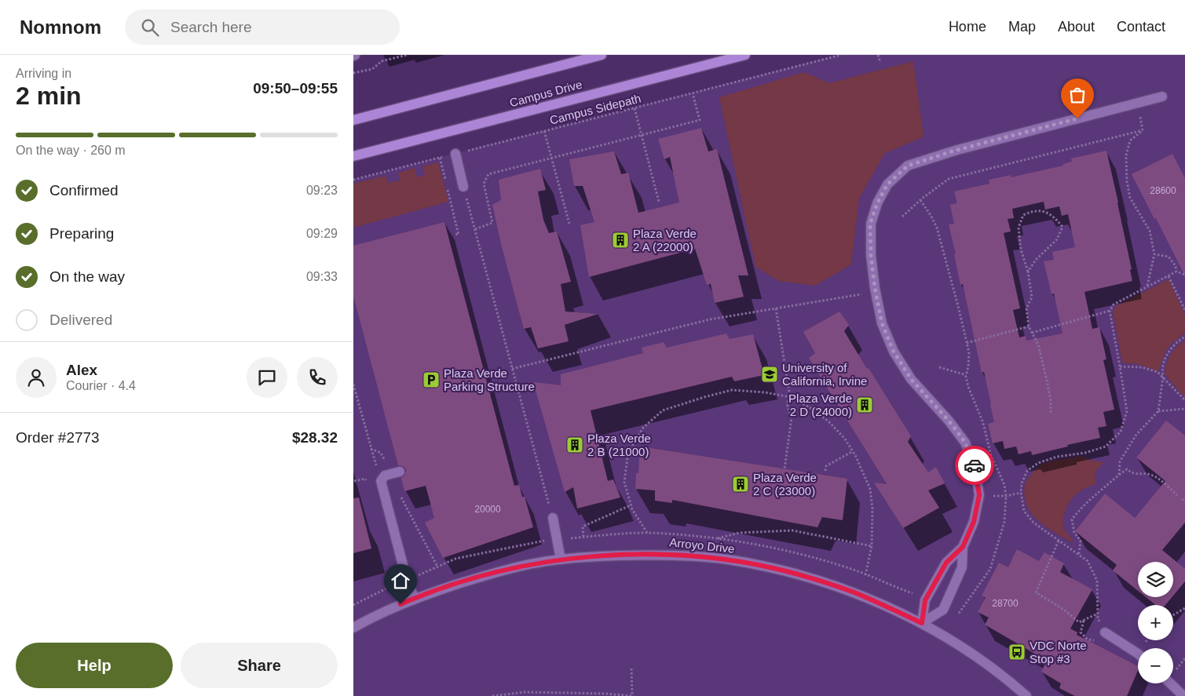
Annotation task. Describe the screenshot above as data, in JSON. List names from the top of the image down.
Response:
{
  "streets": {
    "main road": ["Campus Drive"],
    "street": ["Arroyo Drive"],
    "path": ["Campus Sidepath"]
  },
  "places": {
    "building": [
      "Plaza Verde 2 A (22000)",
      "Plaza Verde 2 D (24000)",
      "Plaza Verde 2 B (21000)",
      "Plaza Verde 2 C (23000)"
    ],
    "school or university": ["University of California, Irvine"],
    "parking": ["Plaza Verde Parking Structure"],
    "bus stop": ["VDC Norte Stop #3"]
  },
  "house_numbers": ["28600", "20000", "28700"],
  "page": {
    "header": "Nomnom",
    "search": "Search here",
    "nav": [
      "Home",
      "Map",
      "About",
      "Contact"
    ],
    "heading": ["2 min", "Arriving in", "09:50–09:55"],
    "panel": [
      "Alex",
      "Courier · 4.4",
      "Order #2773",
      "$28.32"
    ],
    "bar": "On the way · 260 m",
    "list": [
      ["Confirmed", "09:23"],
      ["Preparing", "09:29"],
      ["On the way", "09:33"],
      "Delivered"
    ],
    "map_buttons": ["+", "−"],
    "buttons": ["Help", "Share"]
  }
}
